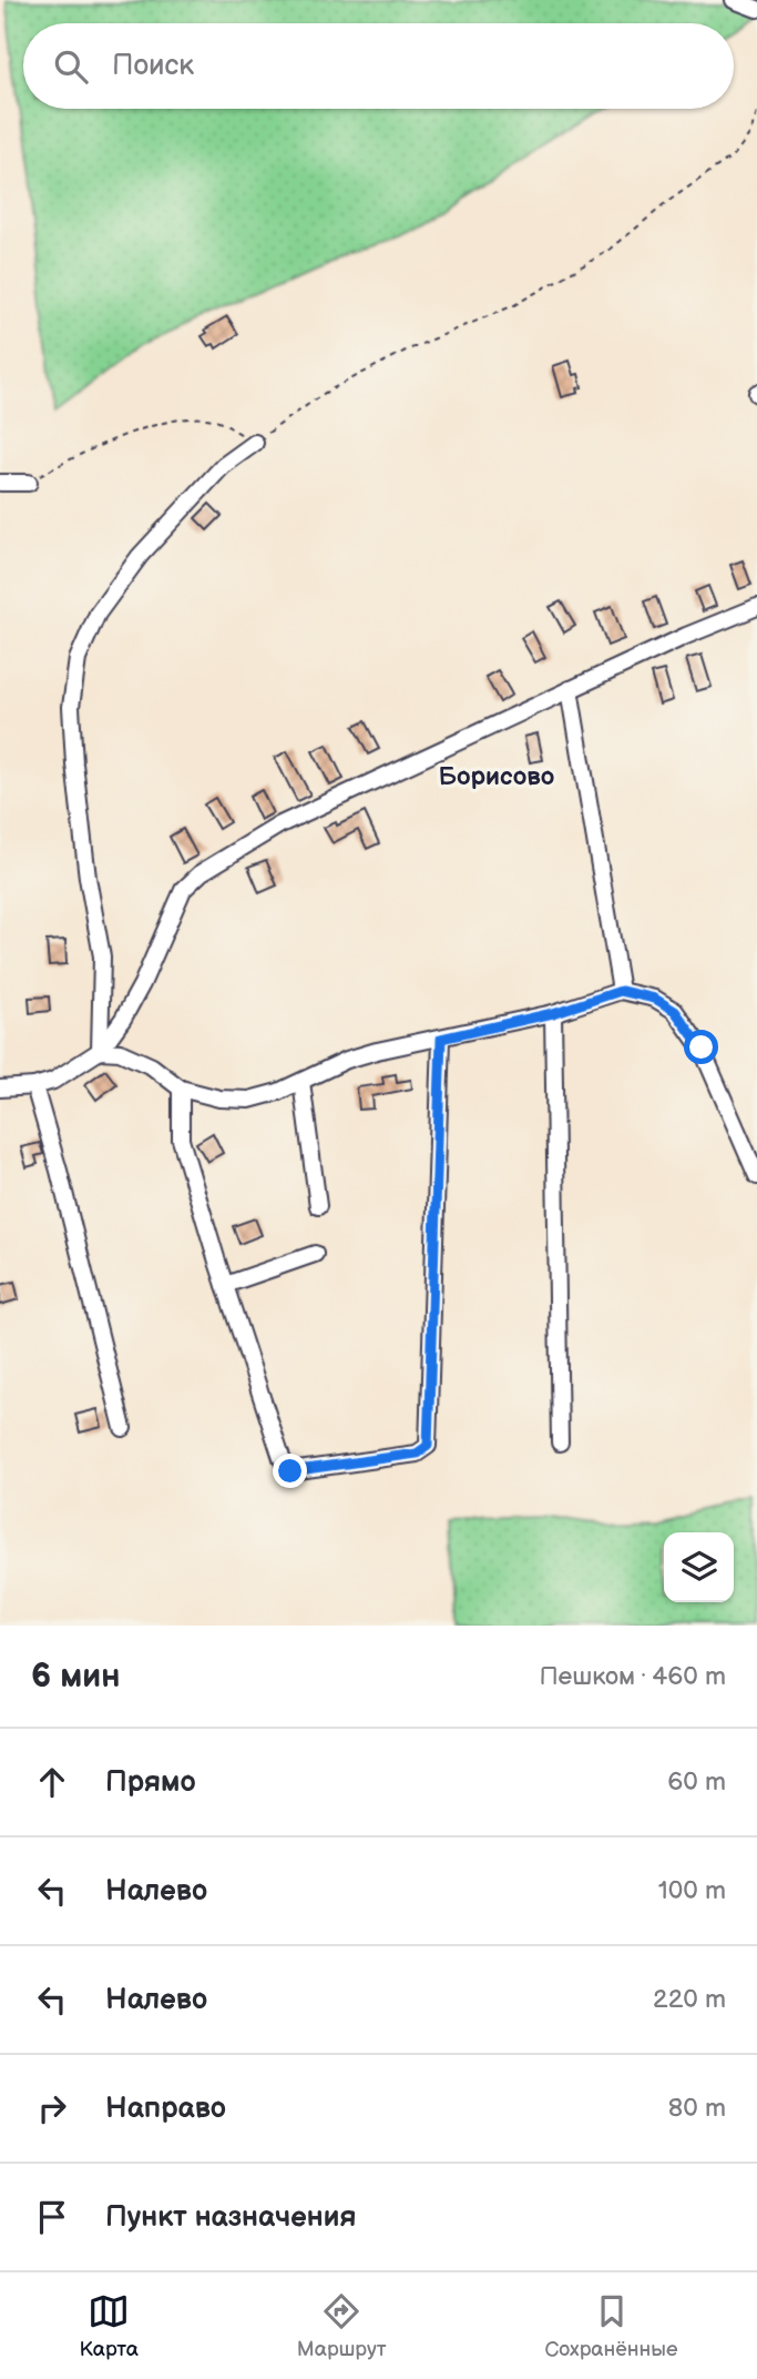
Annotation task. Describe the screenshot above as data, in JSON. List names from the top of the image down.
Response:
{
  "districts": ["Борисово"],
  "page": {
    "search": "Поиск",
    "heading": ["6 мин", "Пешком · 460 m"],
    "list": [
      ["Прямо", "60 m"],
      ["Налево", "100 m"],
      ["Налево", "220 m"],
      ["Направо", "80 m"],
      "Пункт назначения"
    ],
    "nav": ["Карта", "Маршрут", "Сохранённые"]
  }
}
